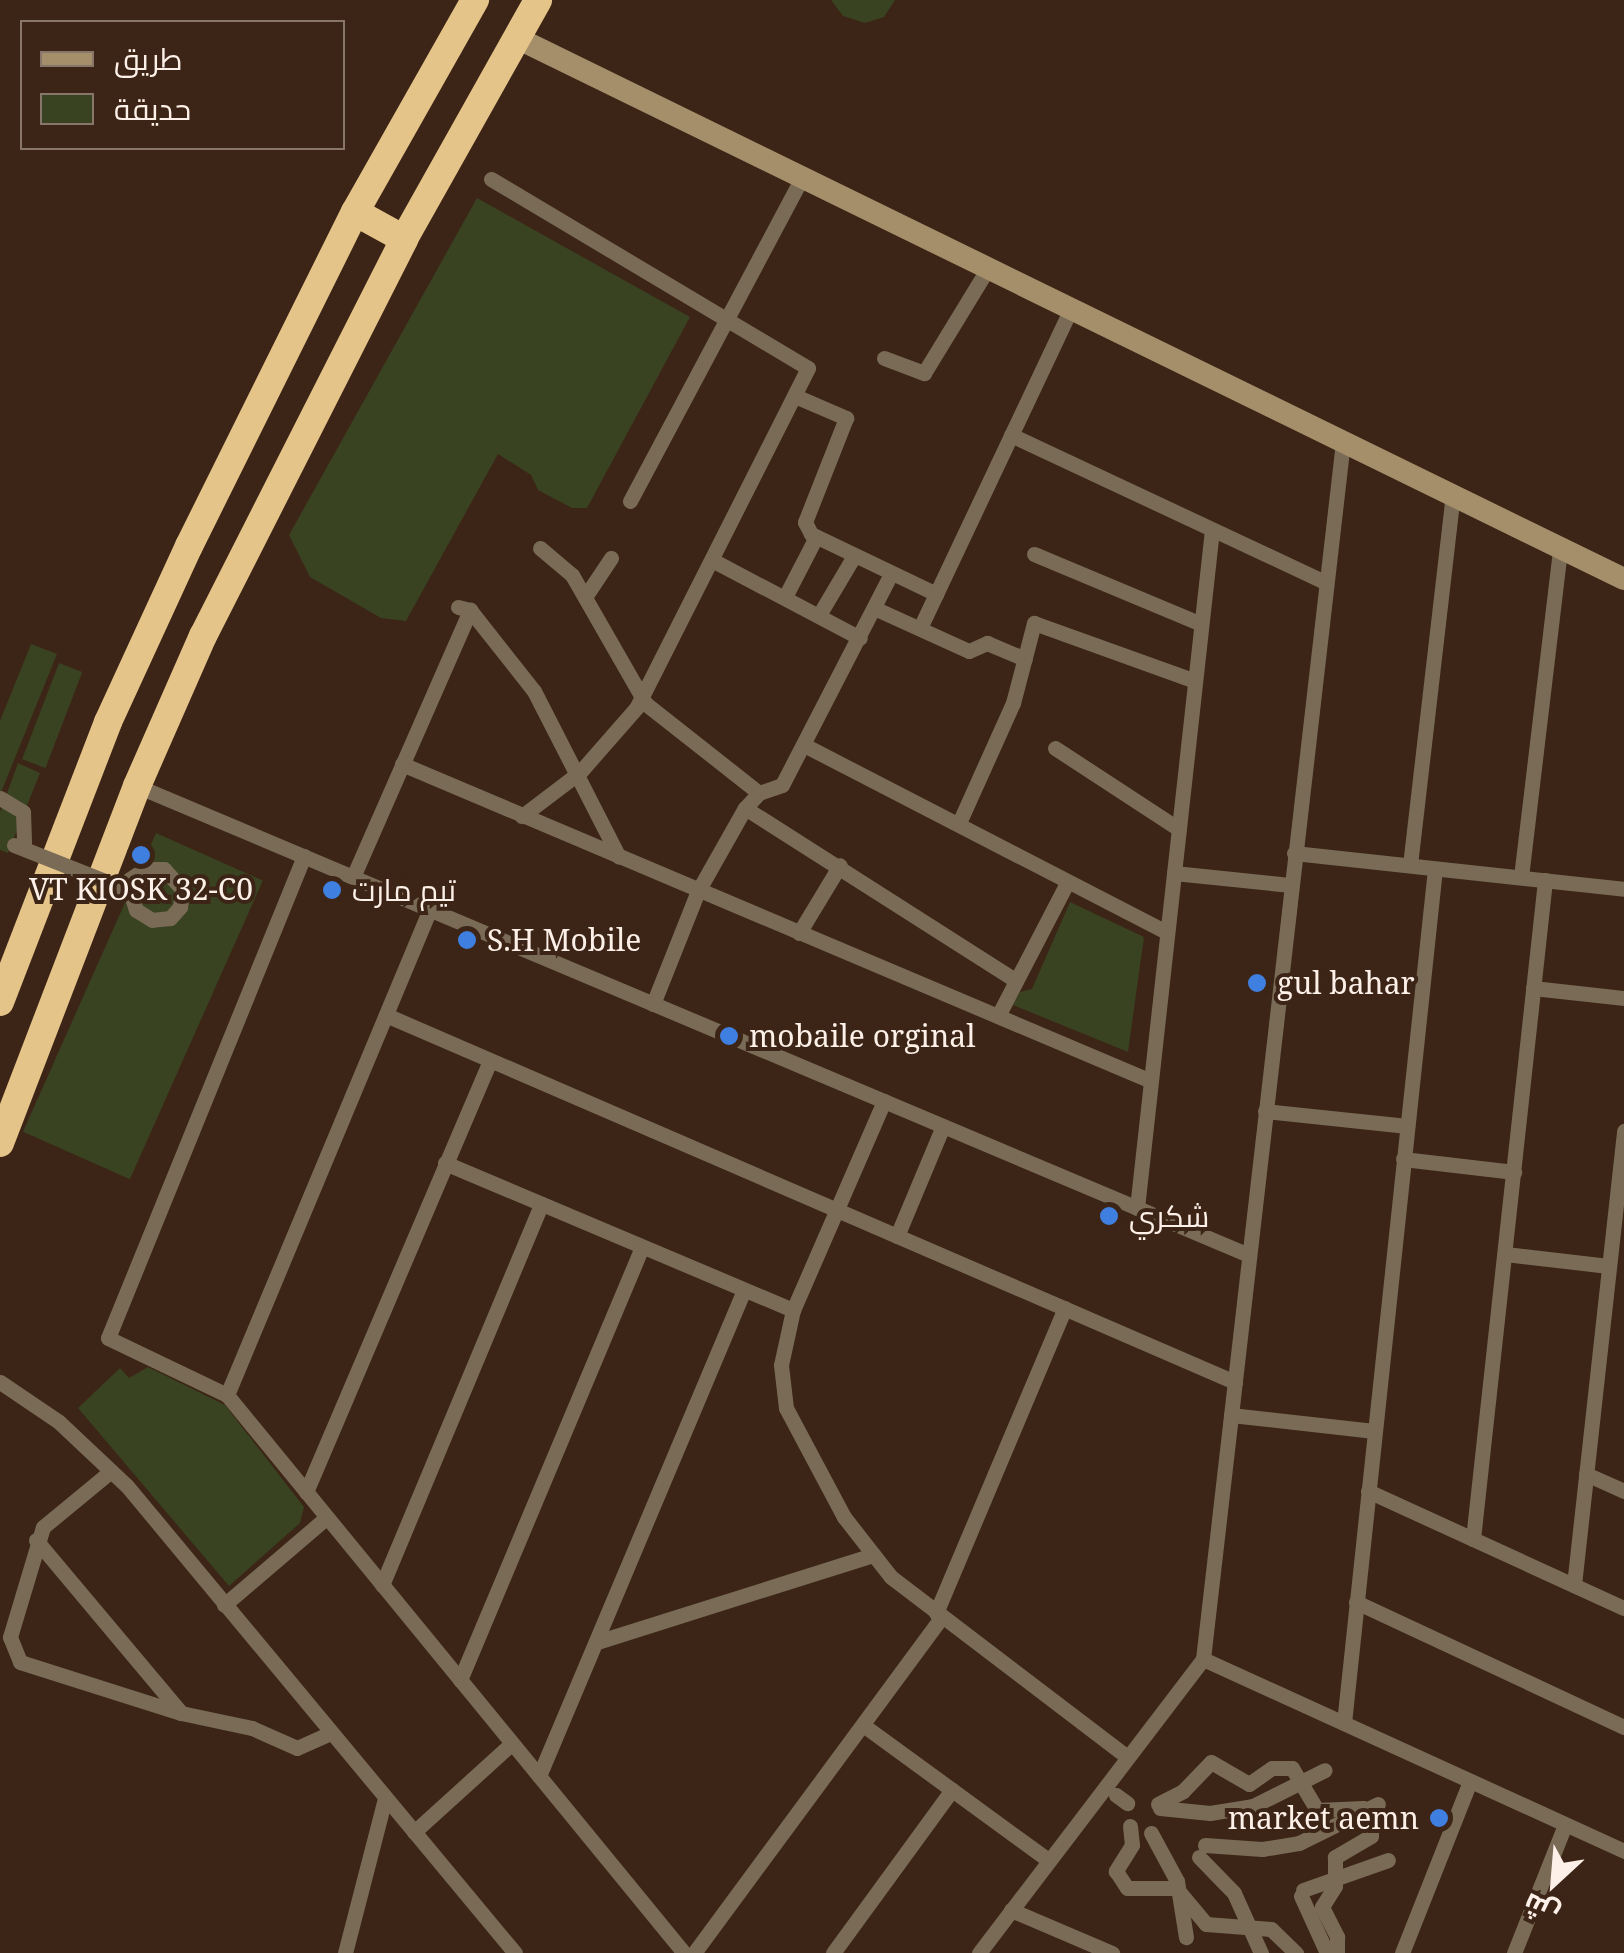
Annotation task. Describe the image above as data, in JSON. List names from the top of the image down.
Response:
{
  "places": [
    "VT KIOSK 32-C0",
    "تیم مارت",
    "S.H Mobile",
    "gul bahar",
    "mobaile orginal",
    "شكري",
    "market aemn"
  ],
  "legend": ["طريق", "حديقة"],
  "north": "bottom left"
}
